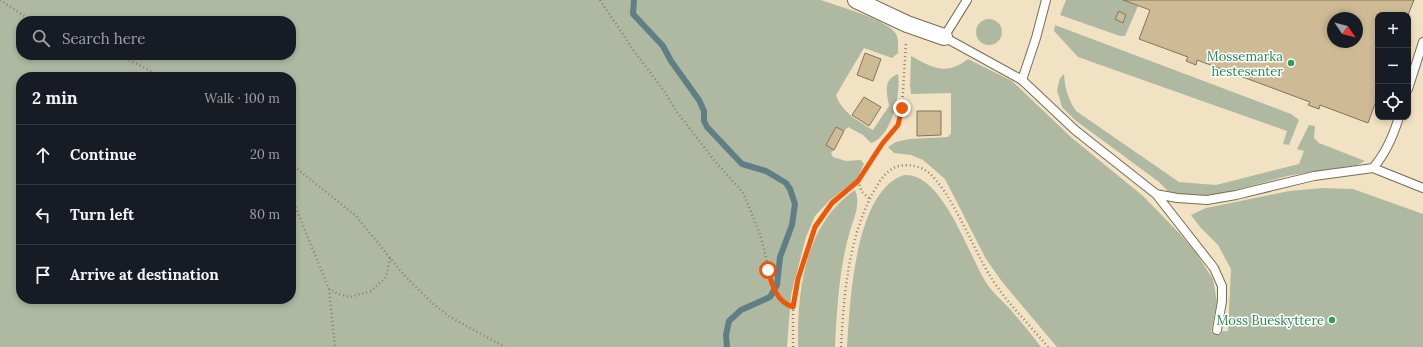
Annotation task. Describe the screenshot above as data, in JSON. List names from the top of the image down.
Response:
{
  "places": ["Mossemarka hestesenter", "Moss Bueskyttere"],
  "north": "bottom right",
  "page": {
    "map_buttons": ["+", "−"],
    "search": "Search here",
    "heading": ["2 min", "Walk · 100 m"],
    "list": [
      ["Continue", "20 m"],
      ["Turn left", "80 m"],
      "Arrive at destination"
    ]
  }
}
